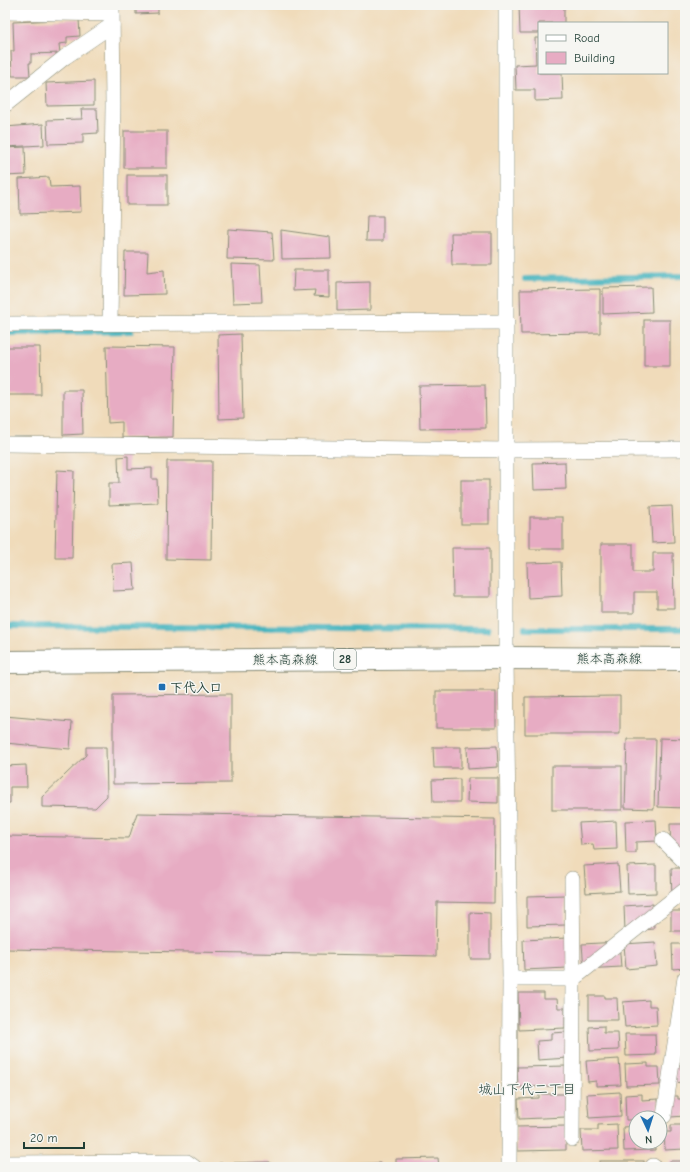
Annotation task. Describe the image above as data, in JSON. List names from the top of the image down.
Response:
{
  "streets": {
    "main road": ["熊本高森線", "28"]
  },
  "districts": ["城山下代二丁目"],
  "places": {
    "transit": ["下代入口"]
  },
  "legend": ["Road", "Building"],
  "scale_bar": "20 m",
  "north": "bottom"
}
